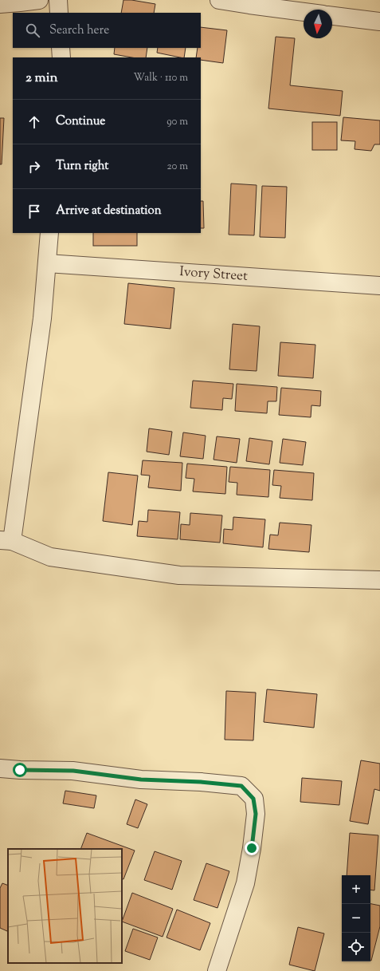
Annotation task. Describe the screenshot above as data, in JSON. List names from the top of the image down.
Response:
{
  "streets": {
    "street": ["Ivory Street"]
  },
  "north": "bottom",
  "page": {
    "search": "Search here",
    "heading": ["2 min", "Walk · 110 m"],
    "list": [
      ["Continue", "90 m"],
      ["Turn right", "20 m"],
      "Arrive at destination"
    ],
    "map_buttons": ["+", "−"]
  }
}
